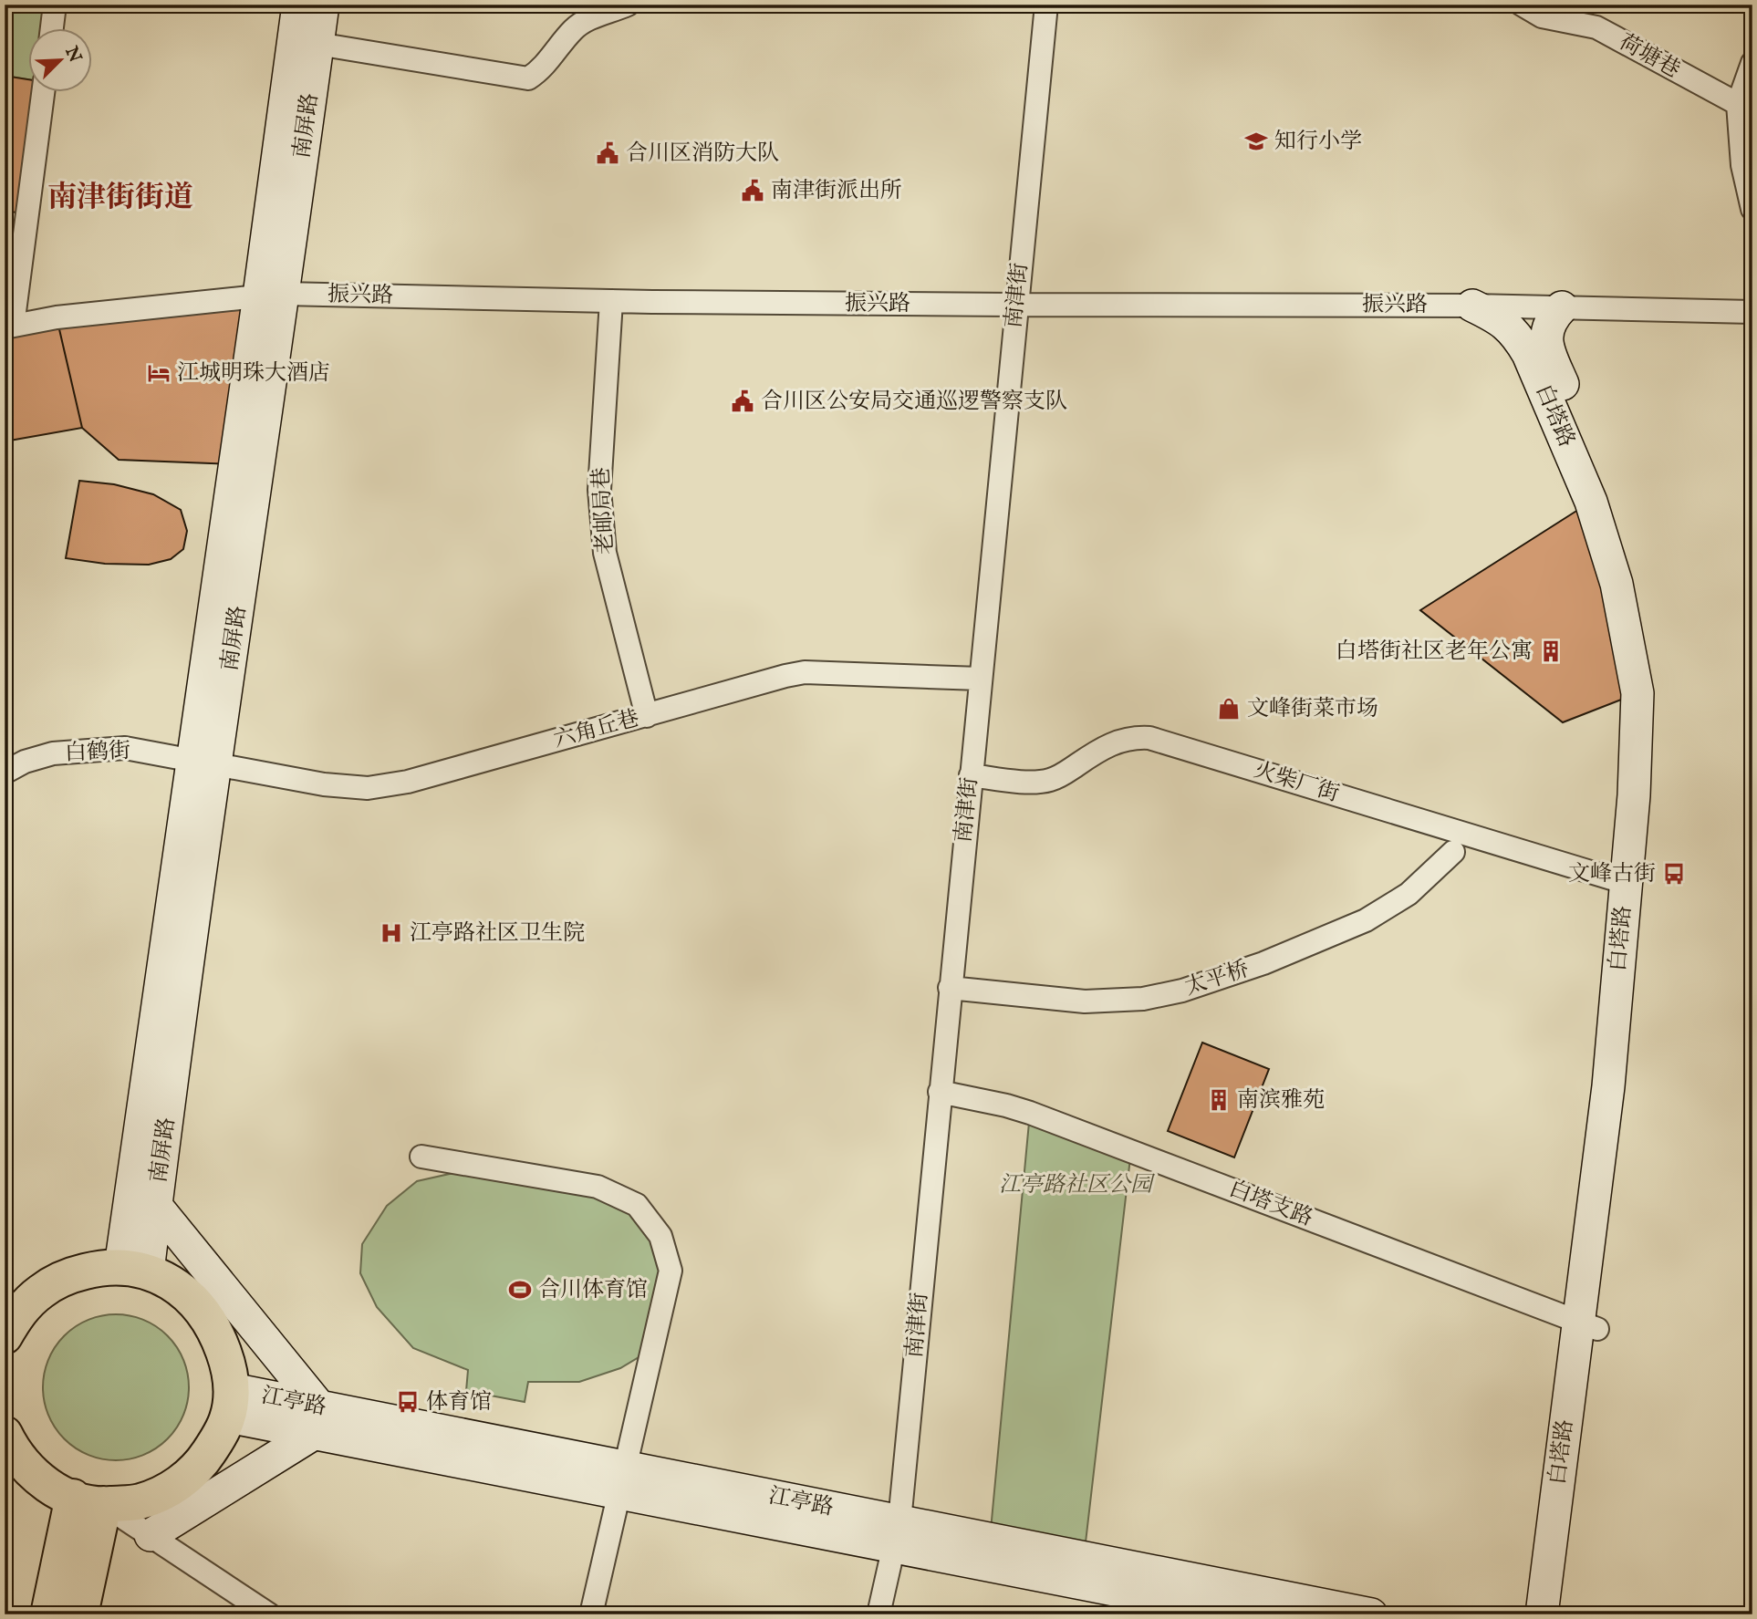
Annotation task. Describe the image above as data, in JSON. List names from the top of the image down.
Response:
{
  "streets": {
    "street": [
      "荷塘巷",
      "南屏路",
      "振兴路",
      "南津街",
      "白塔路",
      "老邮局巷",
      "六角丘巷",
      "白鹤街",
      "火柴厂街",
      "太平桥",
      "白塔支路",
      "江亭路"
    ]
  },
  "crossings": [
    ["南屏路", "振兴路"],
    ["南屏路", "六角丘巷"],
    ["南屏路", "白鹤街"],
    ["振兴路", "南津街"],
    ["振兴路", "白塔路"],
    ["振兴路", "老邮局巷"],
    ["南津街", "六角丘巷"],
    ["南津街", "火柴厂街"],
    ["南津街", "太平桥"],
    ["南津街", "白塔支路"],
    ["南津街", "江亭路"],
    ["白塔路", "火柴厂街"],
    ["白塔路", "白塔支路"],
    ["老邮局巷", "六角丘巷"],
    ["六角丘巷", "白鹤街"]
  ],
  "districts": ["南津街街道"],
  "parks": ["江亭路社区公园"],
  "places": {
    "school or university": ["知行小学"],
    "public building": ["合川区消防大队", "南津街派出所", "合川区公安局交通巡逻警察支队"],
    "hotel": ["江城明珠大酒店"],
    "building": ["白塔街社区老年公寓", "南滨雅苑"],
    "shop": ["文峰街菜市场"],
    "bus stop": ["文峰古街", "体育馆"],
    "hospital": ["江亭路社区卫生院"],
    "sports": ["合川体育馆"]
  },
  "north": "top right"
}
